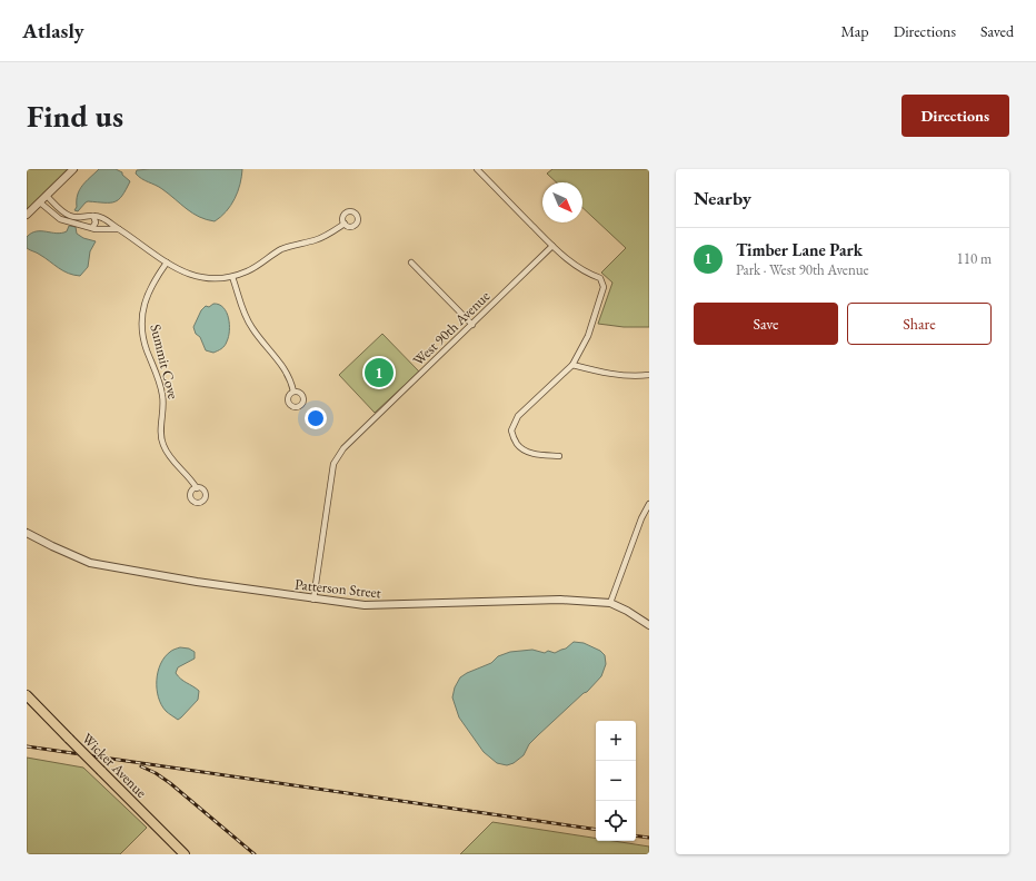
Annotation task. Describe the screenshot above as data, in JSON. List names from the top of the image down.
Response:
{
  "streets": {
    "highway": ["Wicker Avenue"],
    "street": ["West 90th Avenue", "Summit Cove", "Patterson Street"]
  },
  "crossings": [
    ["West 90th Avenue", "Patterson Street"]
  ],
  "north": "bottom right",
  "page": {
    "header": "Atlasly",
    "nav": ["Map", "Directions", "Saved"],
    "buttons": [
      "Directions",
      ["Save", "Share"]
    ],
    "title": "Find us",
    "heading": "Nearby",
    "list": [
      {
        "mark": "1",
        "name": "Timber Lane Park",
        "note": "Park · West 90th Avenue",
        "value": "110 m"
      }
    ],
    "pins": "1",
    "map_buttons": ["+", "−"]
  }
}
